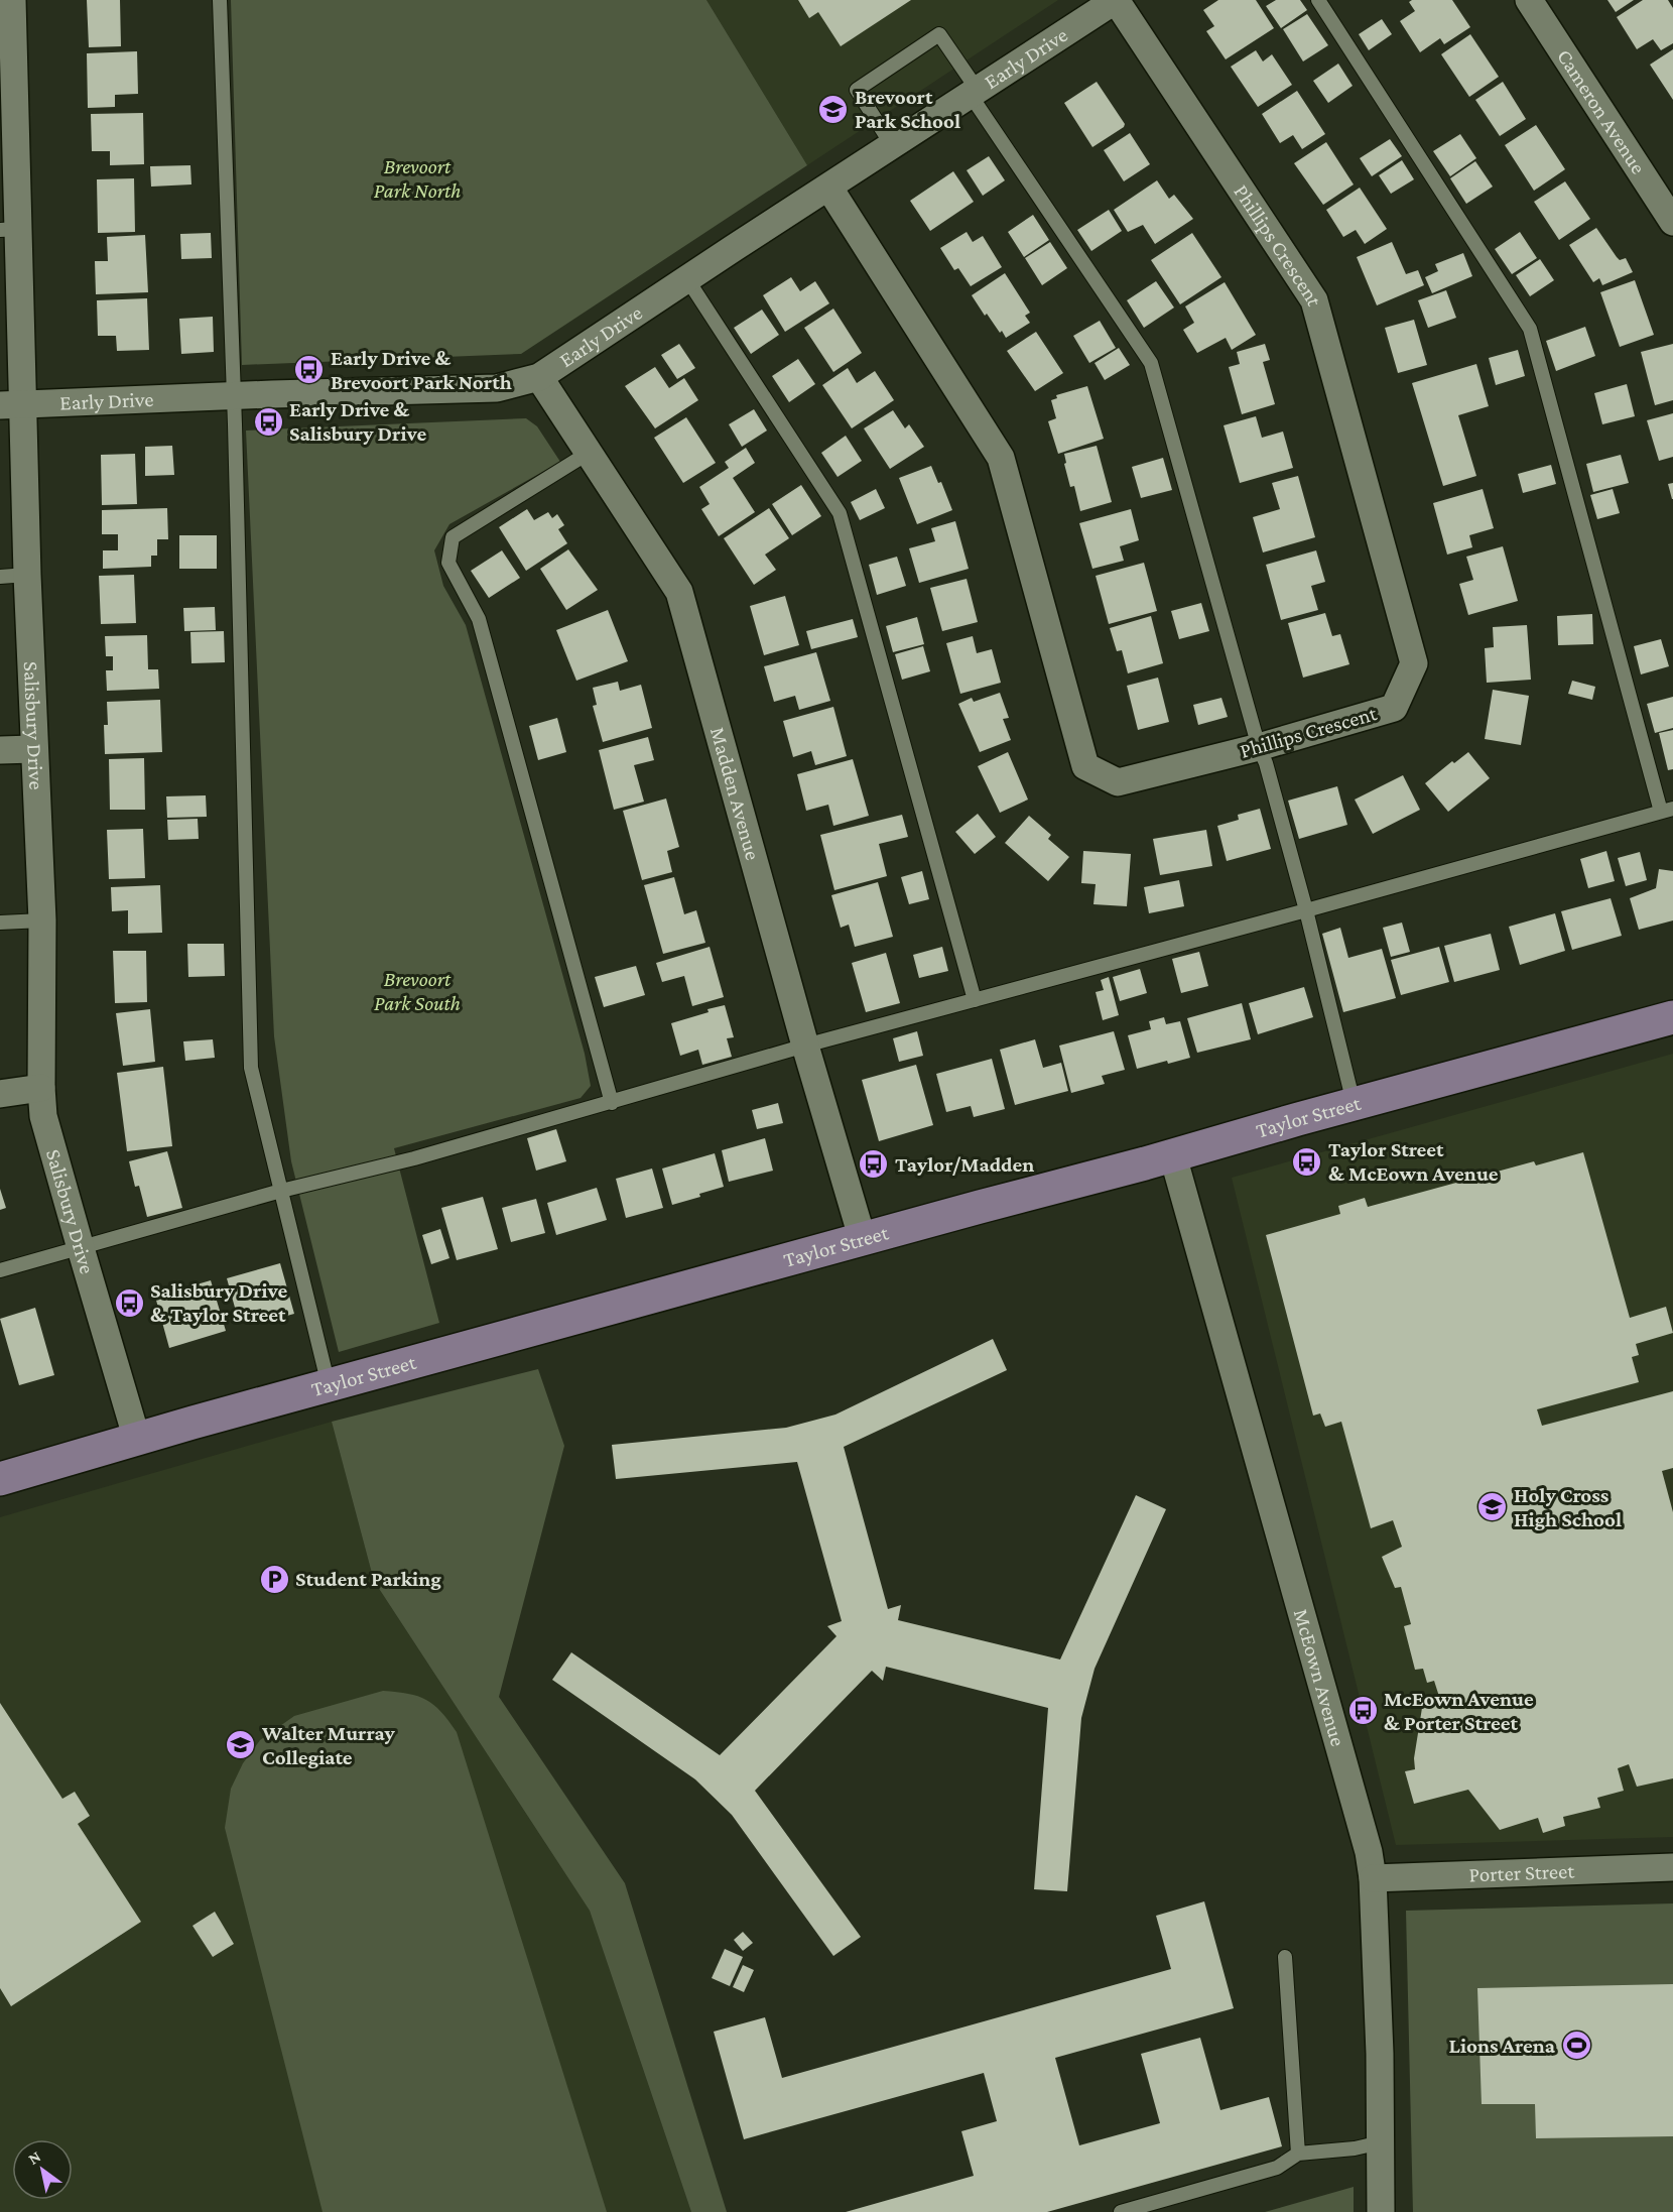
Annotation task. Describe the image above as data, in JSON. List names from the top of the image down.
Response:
{
  "streets": {
    "main road": ["Taylor Street"],
    "street": [
      "Early Drive",
      "Cameron Avenue",
      "Phillips Crescent",
      "Salisbury Drive",
      "Madden Avenue",
      "McEown Avenue",
      "Porter Street"
    ]
  },
  "crossings": [
    ["Early Drive", "Phillips Crescent"],
    ["Early Drive", "Salisbury Drive"],
    ["Early Drive", "Madden Avenue"],
    ["Salisbury Drive", "Taylor Street"],
    ["Madden Avenue", "Taylor Street"],
    ["Taylor Street", "McEown Avenue"],
    ["McEown Avenue", "Porter Street"]
  ],
  "parks": ["Brevoort Park North", "Brevoort Park South"],
  "places": {
    "school or university": ["Brevoort Park School", "Holy Cross High School", "Walter Murray Collegiate"],
    "bus stop": [
      "Early Drive & Brevoort Park North",
      "Early Drive & Salisbury Drive",
      "Taylor Street & McEown Avenue",
      "Taylor/Madden",
      "Salisbury Drive & Taylor Street",
      "McEown Avenue & Porter Street"
    ],
    "parking": ["Student Parking"],
    "sports": ["Lions Arena"]
  },
  "north": "top left"
}
